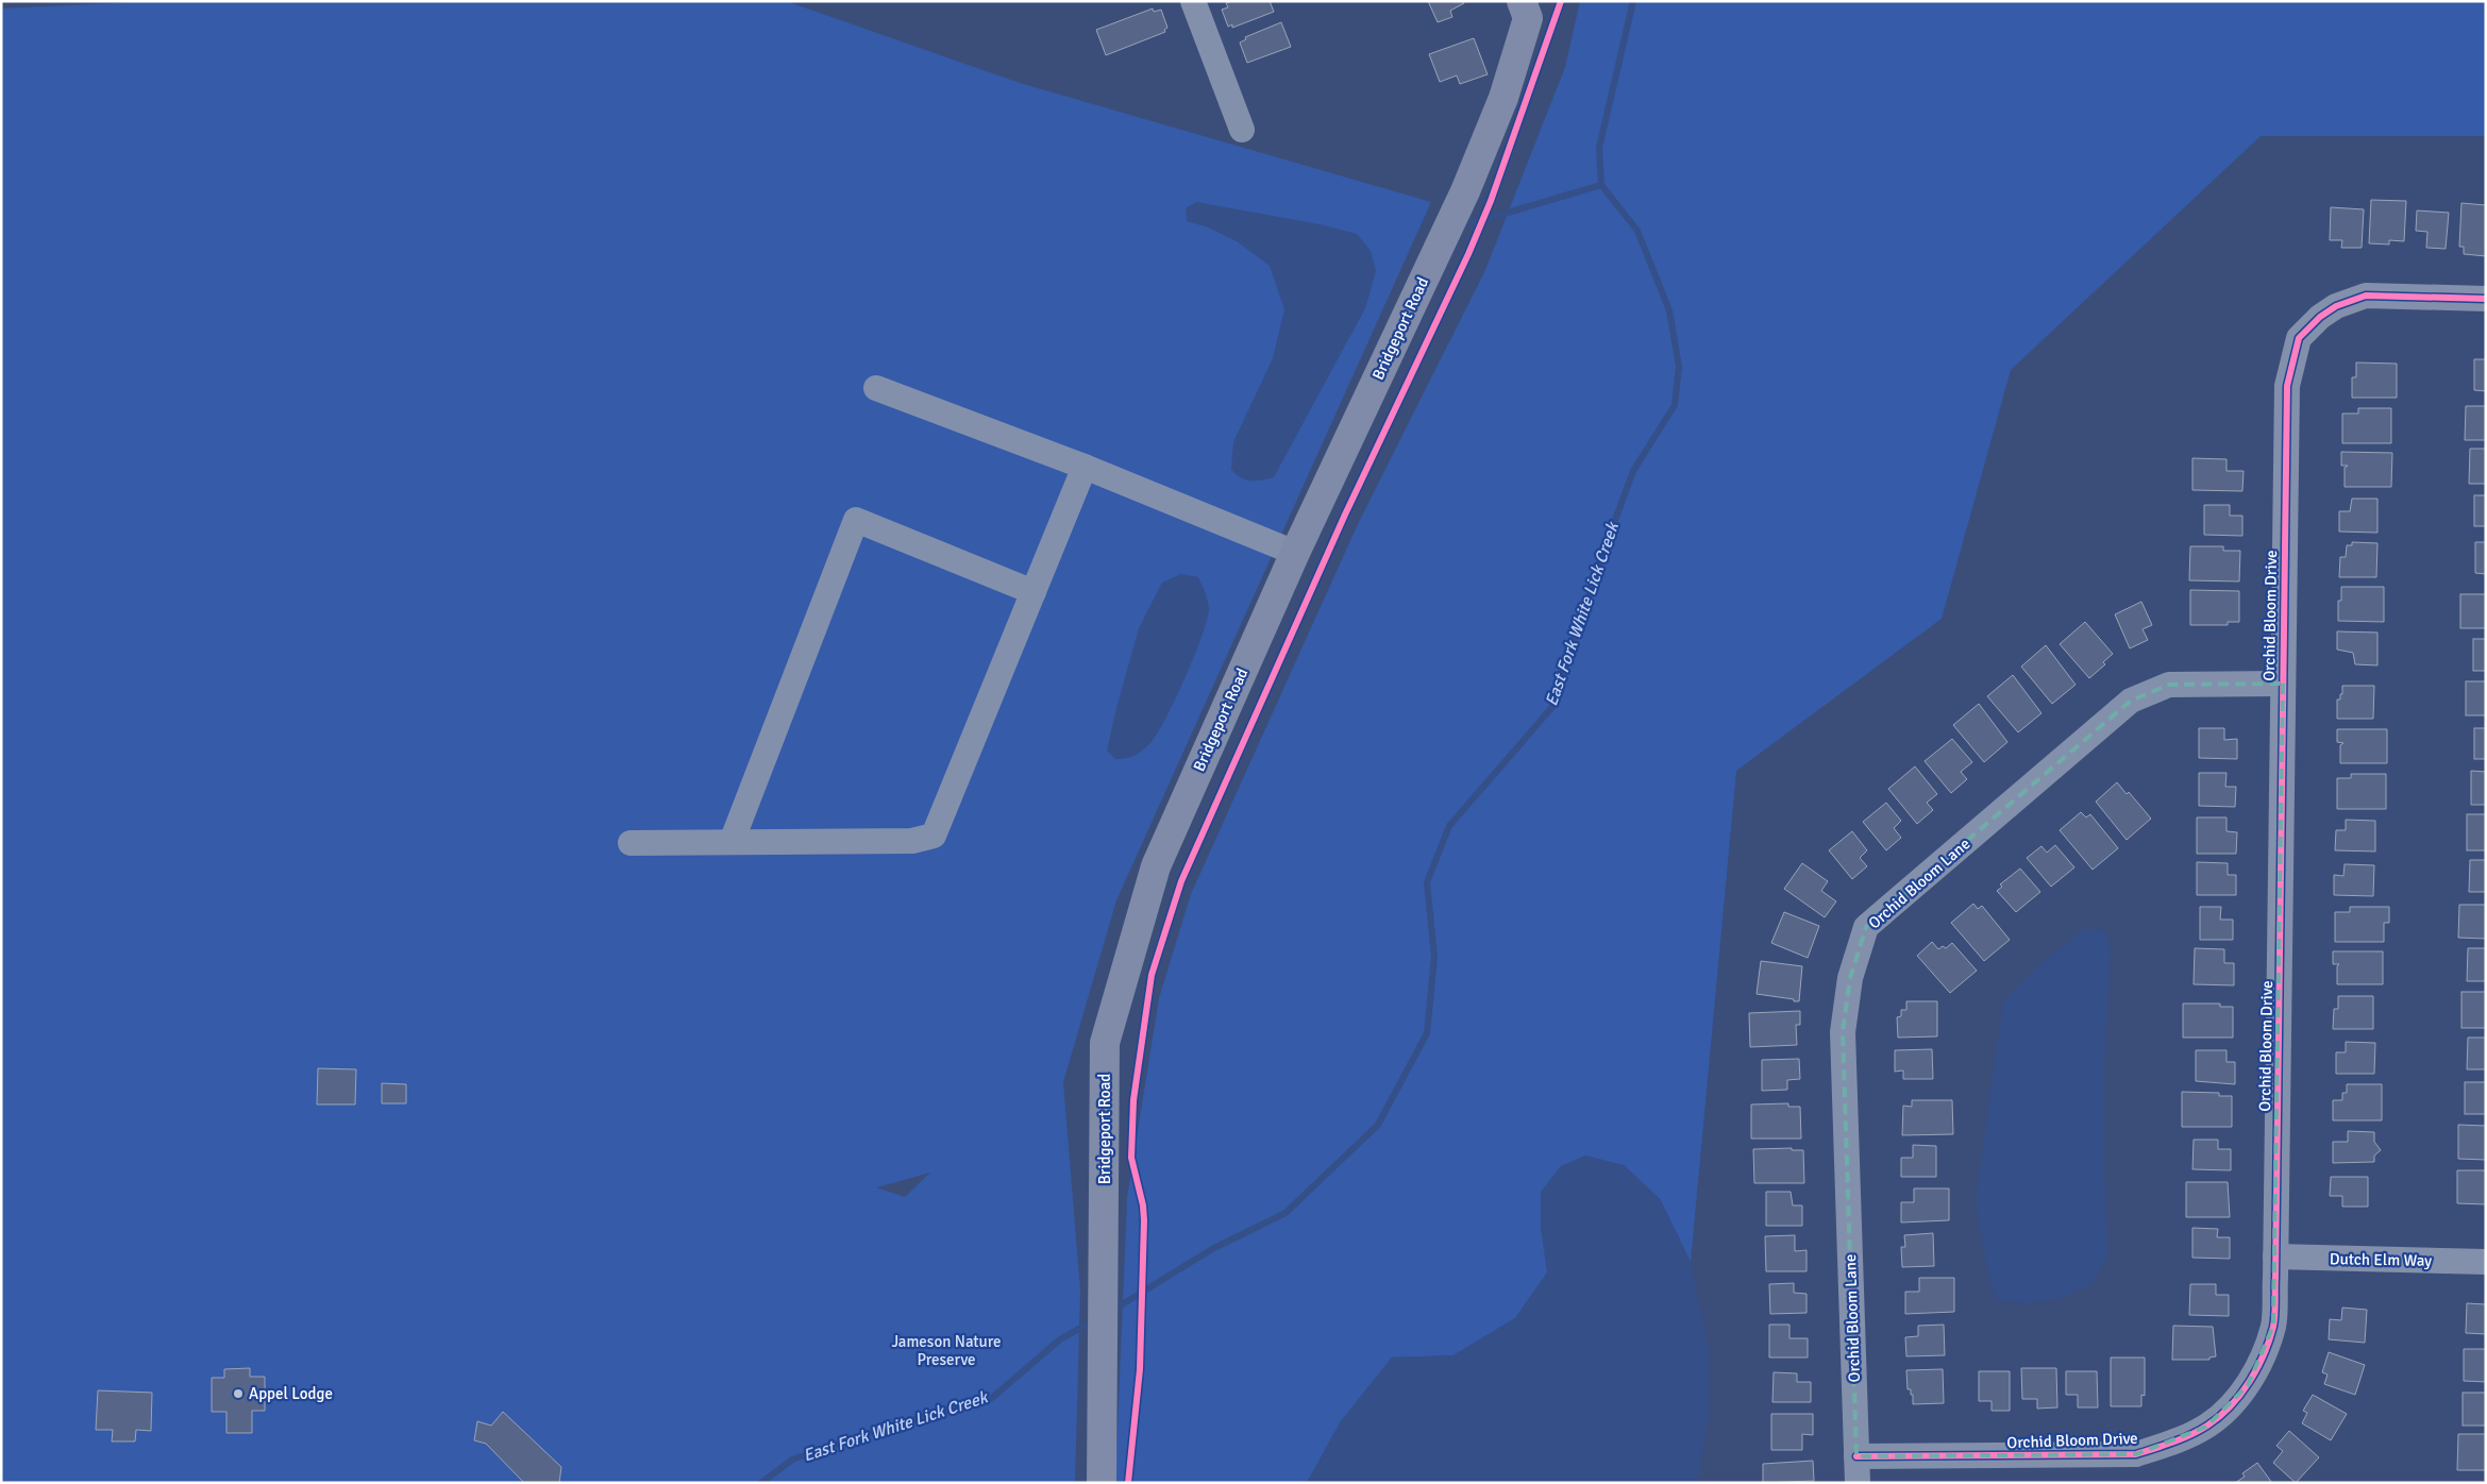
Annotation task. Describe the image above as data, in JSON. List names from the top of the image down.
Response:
{
  "streets": {
    "street": [
      "Bridgeport Road",
      "Orchid Bloom Drive",
      "Orchid Bloom Lane",
      "Dutch Elm Way"
    ]
  },
  "crossings": [
    ["Orchid Bloom Drive", "Orchid Bloom Lane"],
    ["Orchid Bloom Drive", "Dutch Elm Way"]
  ],
  "water": ["East Fork White Lick Creek"],
  "parks": ["Jameson Nature Preserve"],
  "places": ["Appel Lodge"]
}
